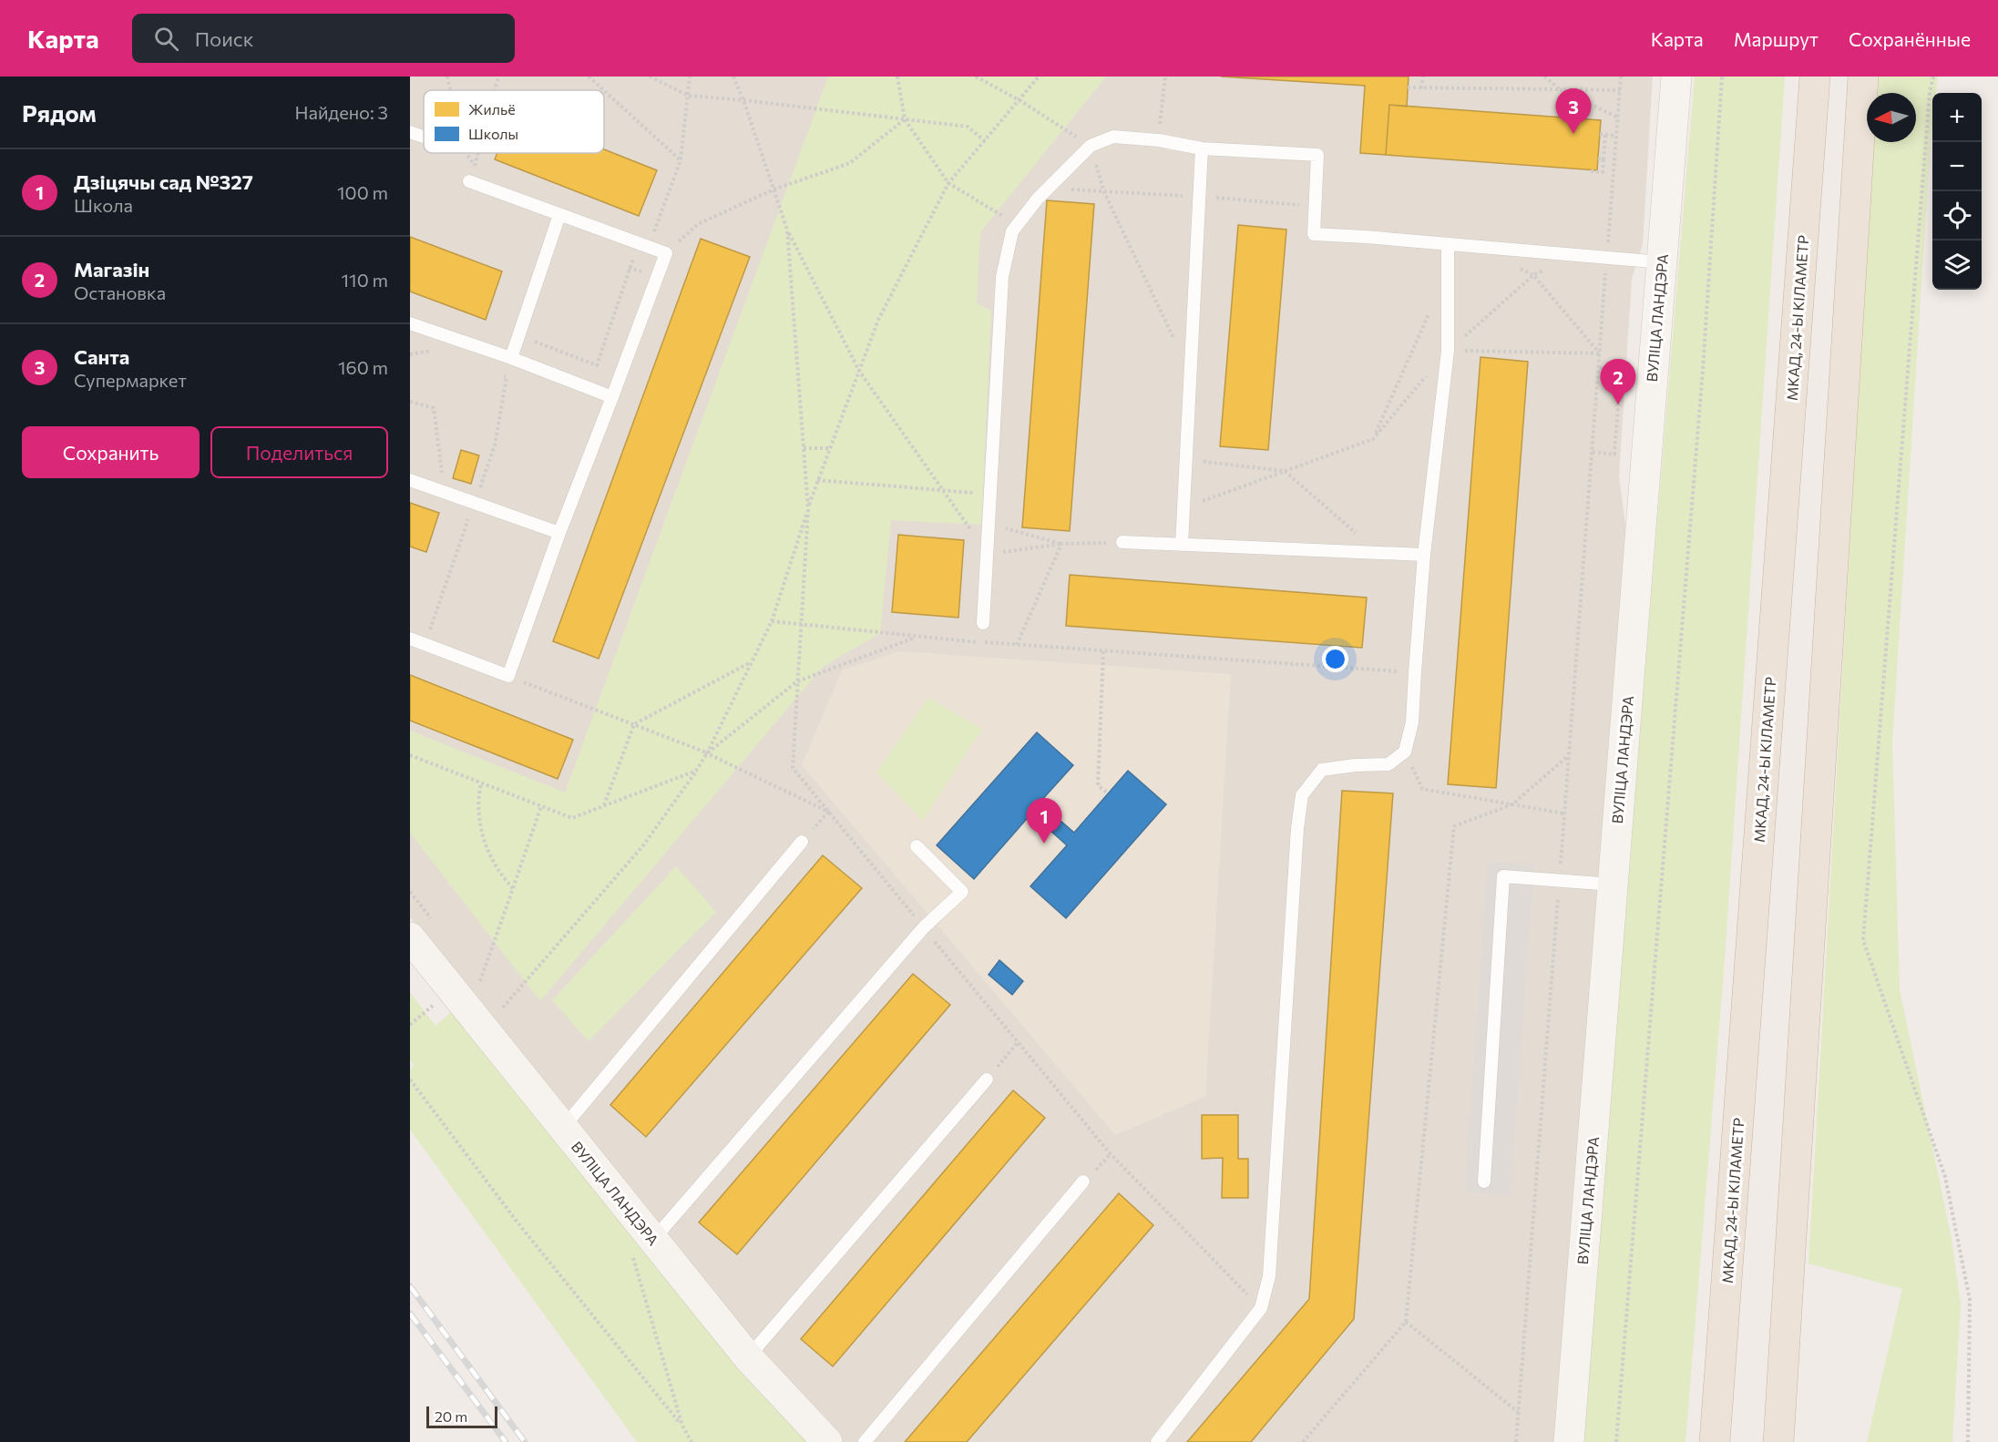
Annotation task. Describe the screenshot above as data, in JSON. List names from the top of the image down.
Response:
{
  "streets": {
    "highway": ["МКАД, 24-Ы КІЛАМЕТР"],
    "street": ["ВУЛІЦА ЛАНДЭРА"]
  },
  "legend": ["Жильё", "Школы"],
  "scale_bar": "20 m",
  "north": "left",
  "page": {
    "header": "Карта",
    "search": "Поиск",
    "nav": ["Карта", "Маршрут", "Сохранённые"],
    "heading": ["Рядом", "Найдено: 3"],
    "pins": ["3", "2", "1"],
    "map_buttons": ["+", "−"],
    "list": [
      {
        "mark": "1",
        "name": "Дзіцячы сад №327",
        "note": "Школа",
        "value": "100 m"
      },
      {
        "mark": "2",
        "name": "Магазін",
        "note": "Остановка",
        "value": "110 m"
      },
      {
        "mark": "3",
        "name": "Санта",
        "note": "Супермаркет",
        "value": "160 m"
      }
    ],
    "buttons": ["Сохранить", "Поделиться"],
    "scale": "20 m"
  }
}
